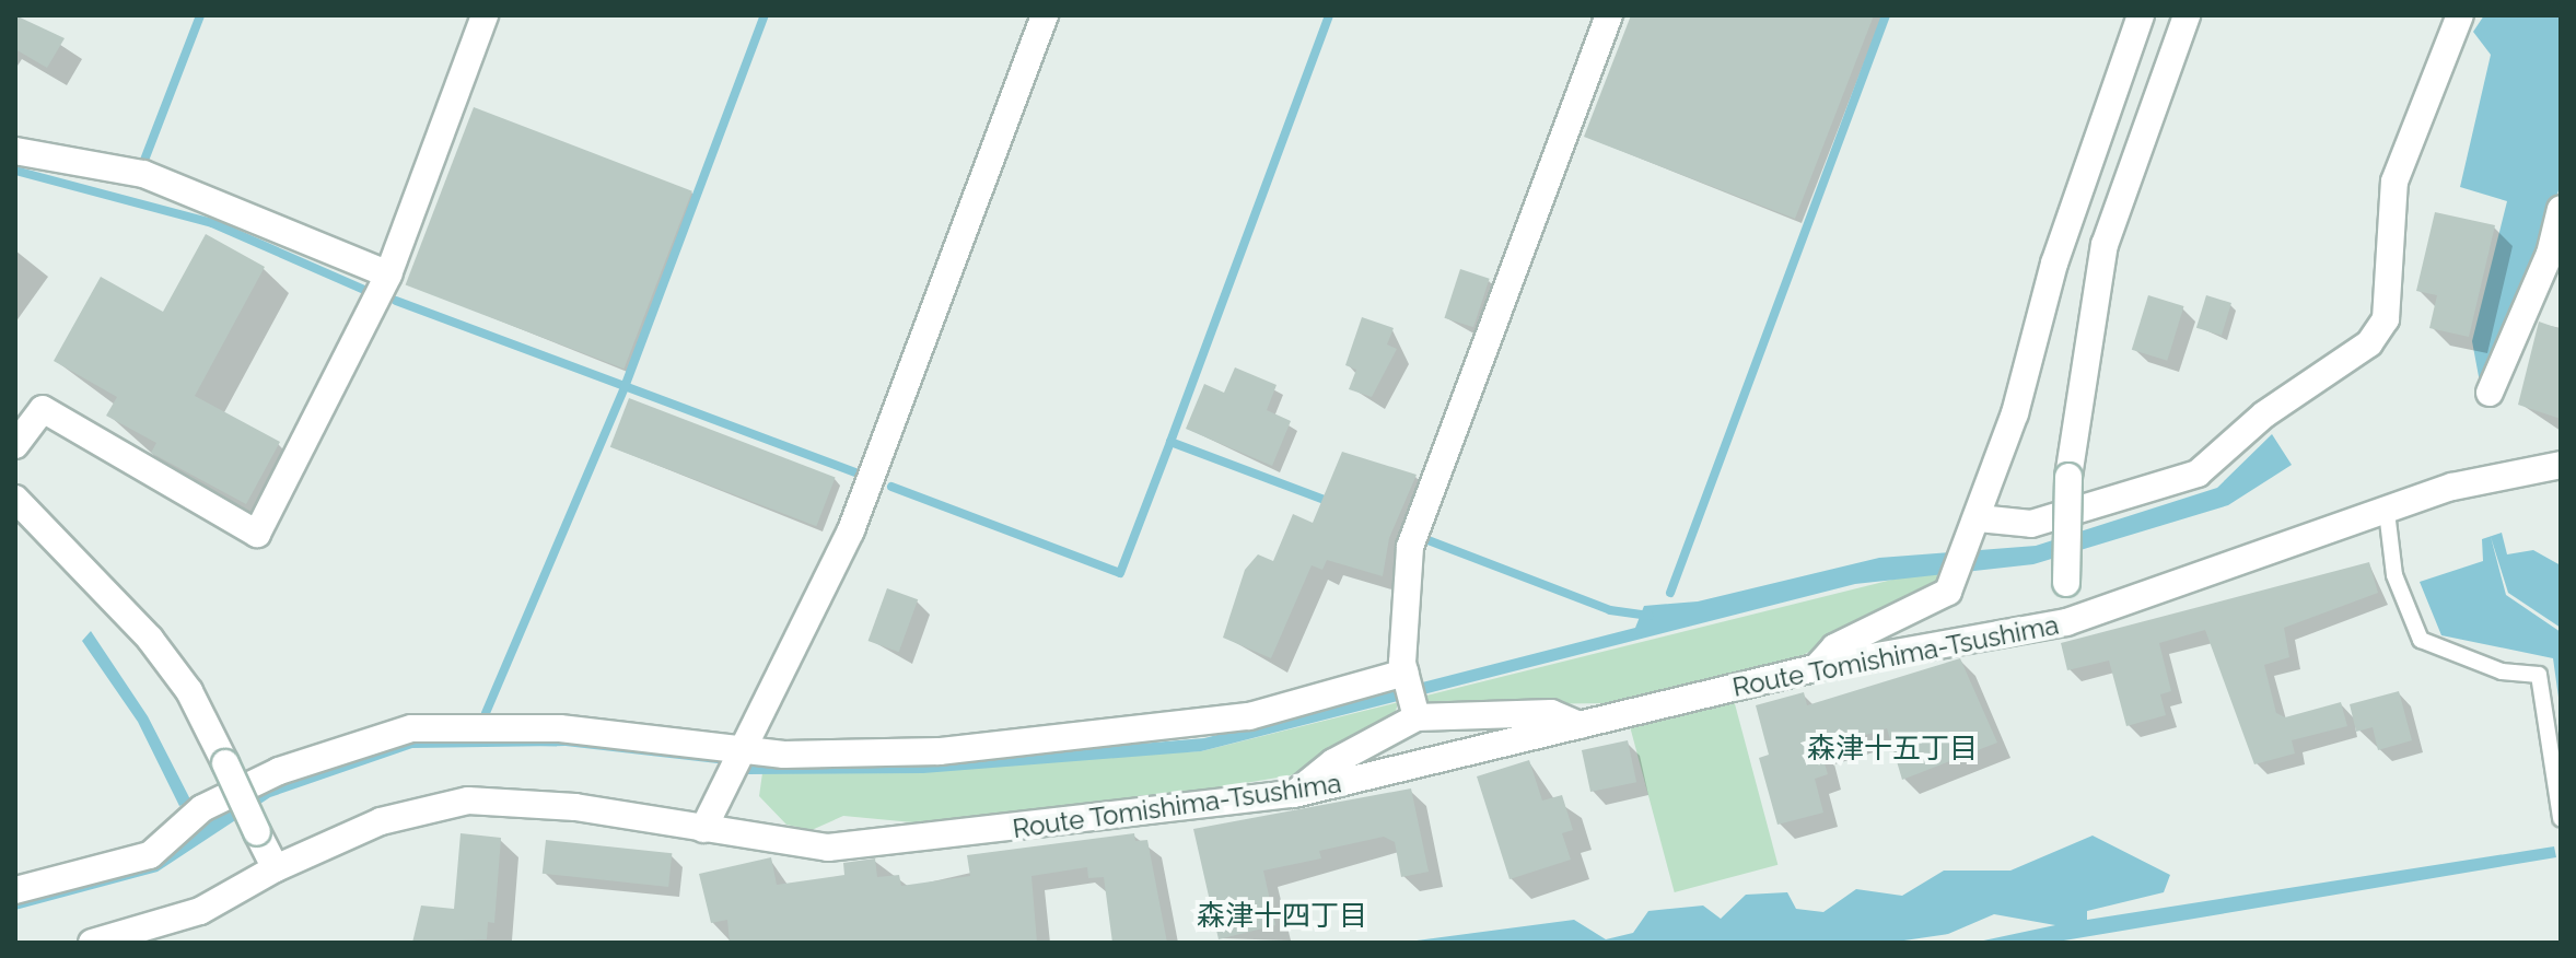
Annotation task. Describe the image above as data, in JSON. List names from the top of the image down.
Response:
{
  "streets": {
    "street": ["Route Tomishima-Tsushima"]
  },
  "districts": ["森津十五丁目", "森津十四丁目"]
}
